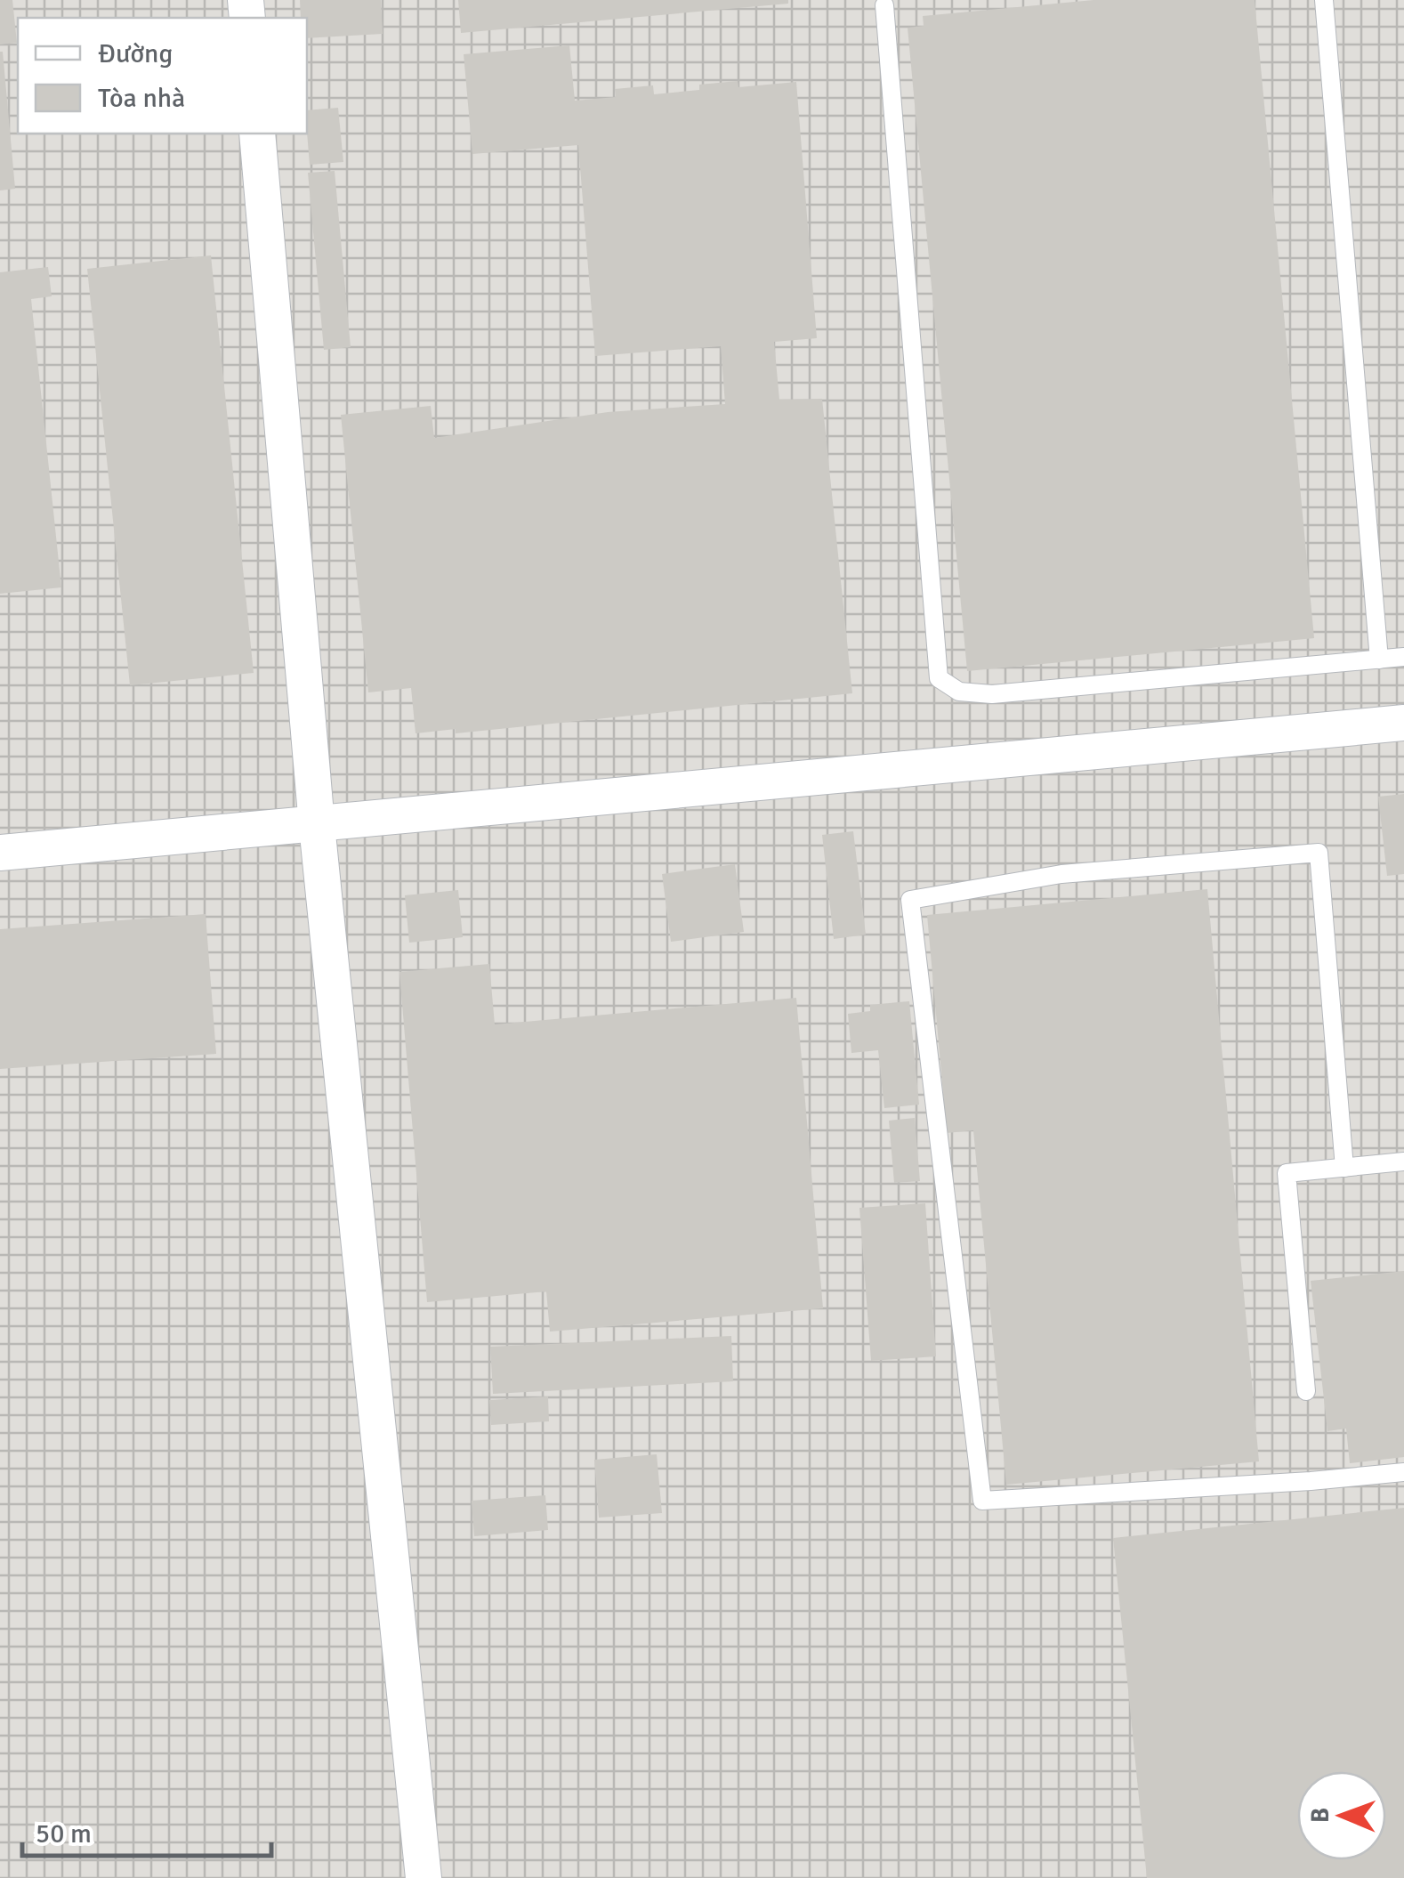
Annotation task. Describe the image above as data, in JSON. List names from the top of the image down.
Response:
{
  "legend": ["Đường", "Tòa nhà"],
  "scale_bar": "50 m",
  "north": "left"
}
